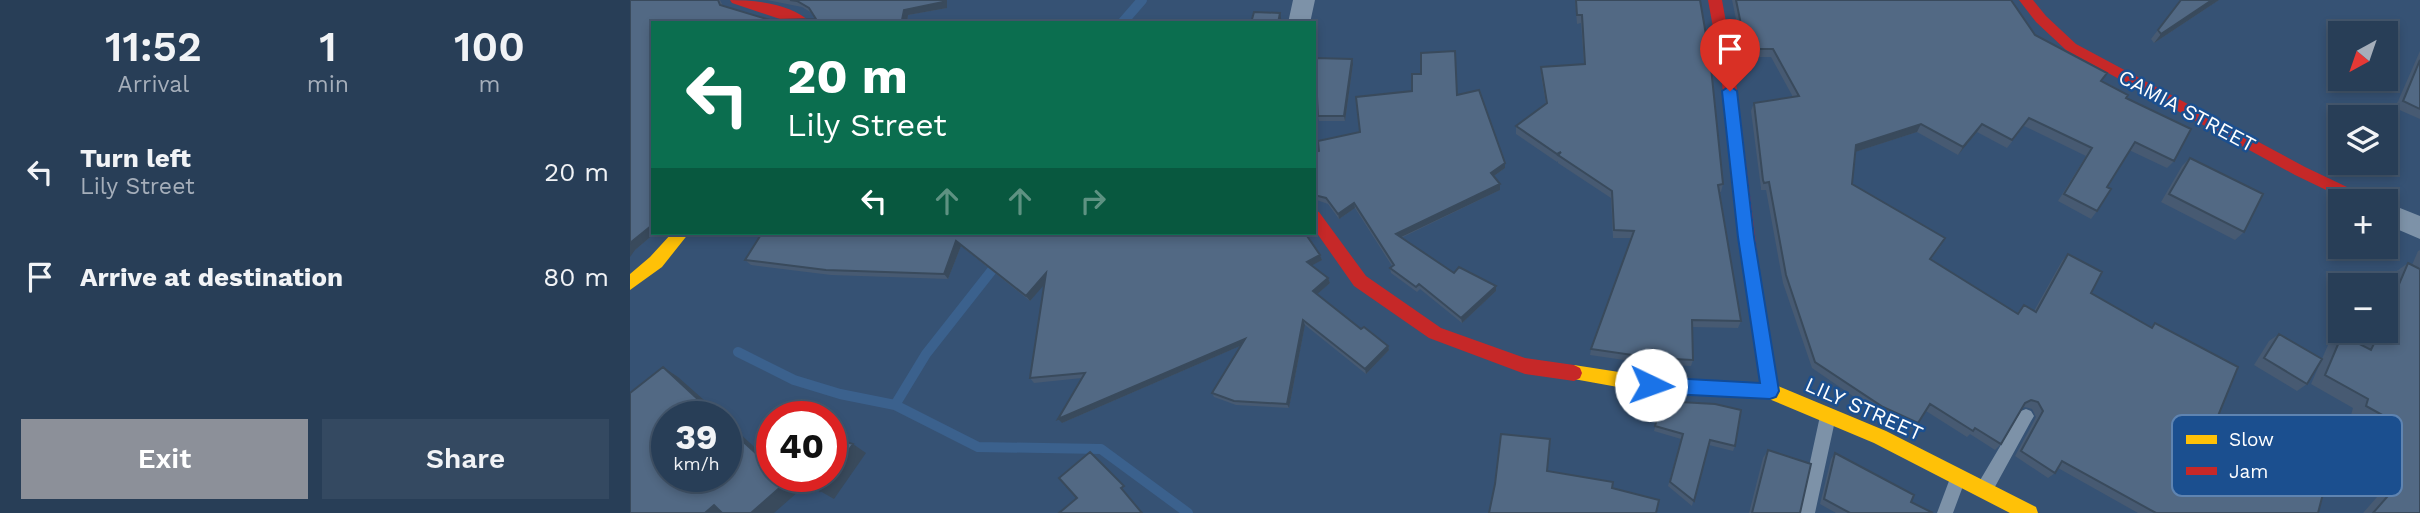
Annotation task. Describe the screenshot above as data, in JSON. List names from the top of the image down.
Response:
{
  "streets": {
    "street": ["CAMIA STREET", "LILY STREET"]
  },
  "legend": ["Slow", "Jam"],
  "north": "bottom left",
  "page": {
    "eta": [
      "11:52",
      "Arrival",
      "1",
      "min",
      "100",
      "m"
    ],
    "map_buttons": ["+", "−"],
    "turn": ["20 m", "Lily Street"],
    "list": [
      {
        "name": "Turn left",
        "note": "Lily Street",
        "value": "20 m"
      },
      {
        "name": "Arrive at destination",
        "value": "80 m"
      }
    ],
    "speed": "39 km/h",
    "limit": "40",
    "buttons": ["Exit", "Share"]
  }
}
